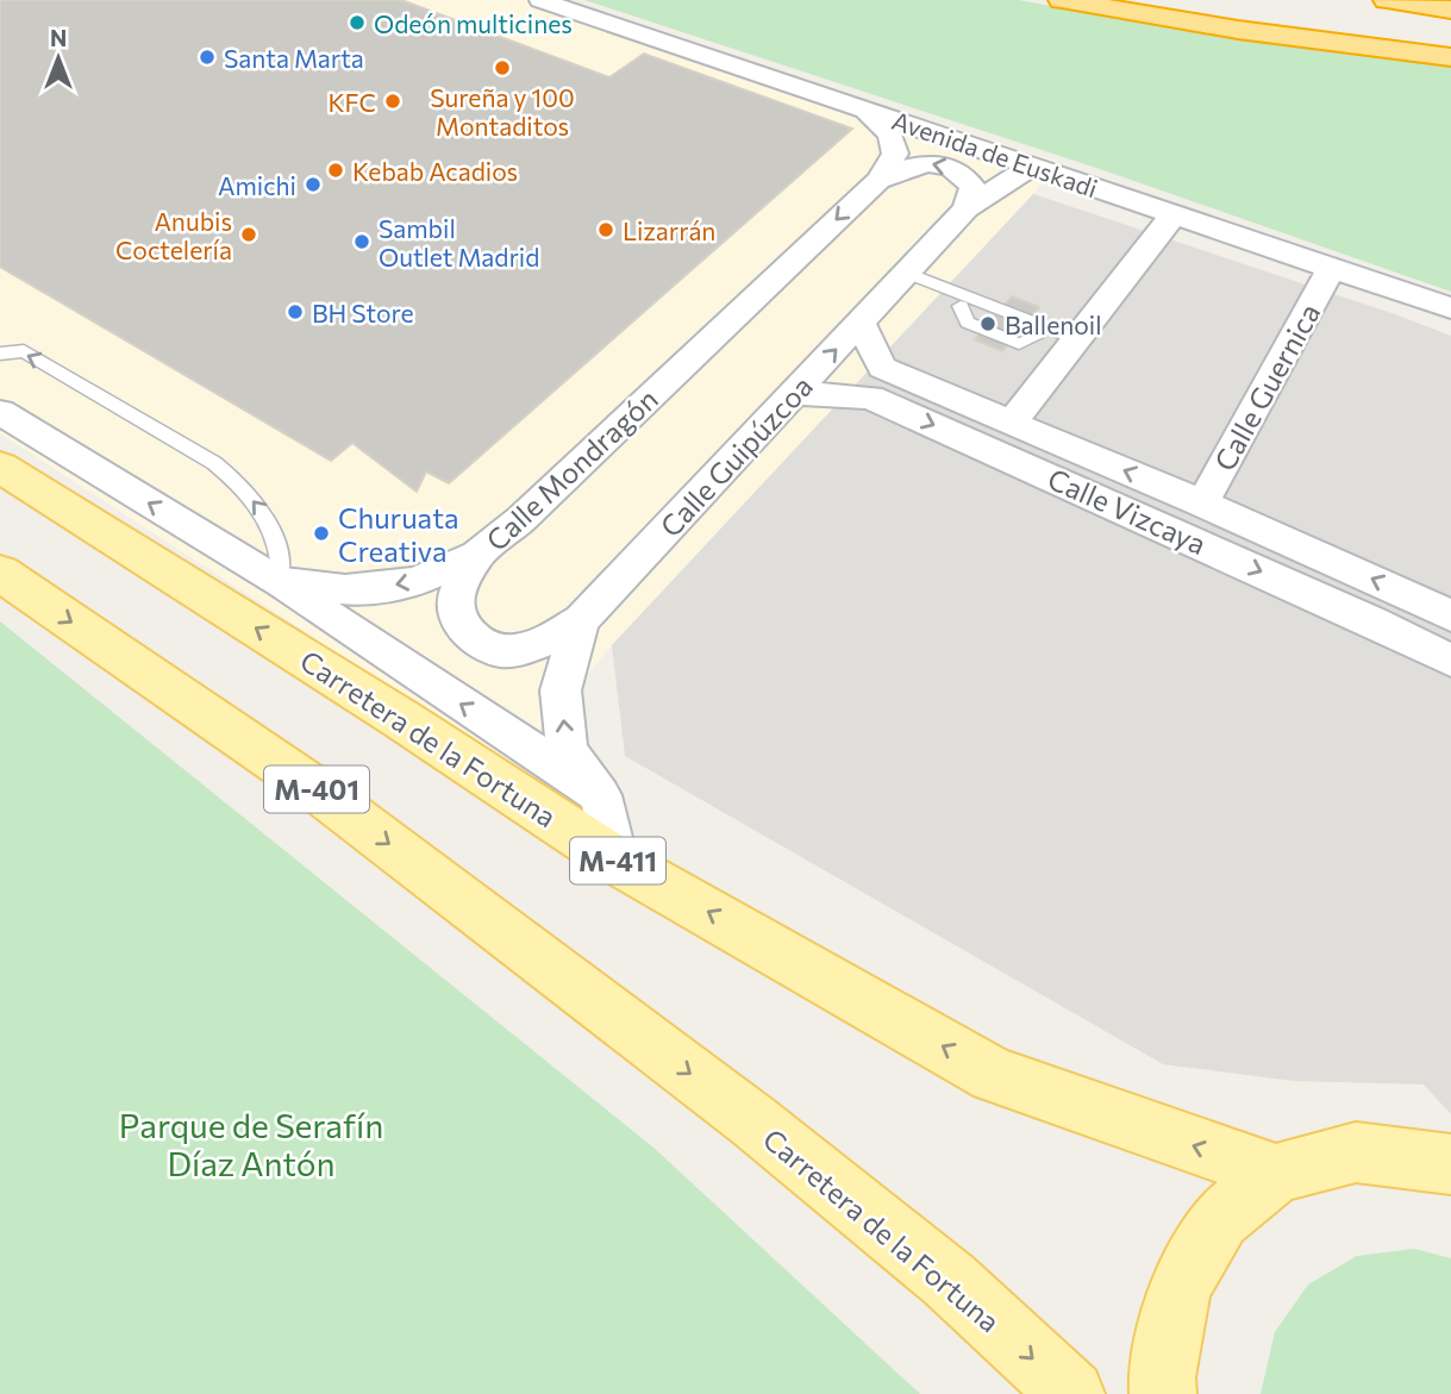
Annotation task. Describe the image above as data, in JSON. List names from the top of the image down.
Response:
{
  "streets": {
    "main road": ["Carretera de la Fortuna", "M-401", "M-411"],
    "street": [
      "Avenida de Euskadi",
      "Calle Guernica",
      "Calle Guipúzcoa",
      "Calle Mondragón",
      "Calle Vizcaya"
    ]
  },
  "crossings": [
    ["Avenida de Euskadi", "Calle Guernica"],
    ["Avenida de Euskadi", "Calle Guipúzcoa"],
    ["Avenida de Euskadi", "Calle Mondragón"],
    ["Calle Guernica", "Calle Vizcaya"],
    ["Calle Guipúzcoa", "Calle Vizcaya"]
  ],
  "one_way": ["Calle Mondragón"],
  "parks": ["Parque de Serafín Díaz Antón"],
  "places": [
    "Odeón multicines",
    "Santa Marta",
    "Sureña y 100 Montaditos",
    "KFC",
    "Kebab Acadios",
    "Amichi",
    "Lizarrán",
    "Anubis Coctelería",
    "Sambil Outlet Madrid",
    "BH Store",
    "Ballenoil",
    "Churuata Creativa"
  ],
  "north": "top"
}
